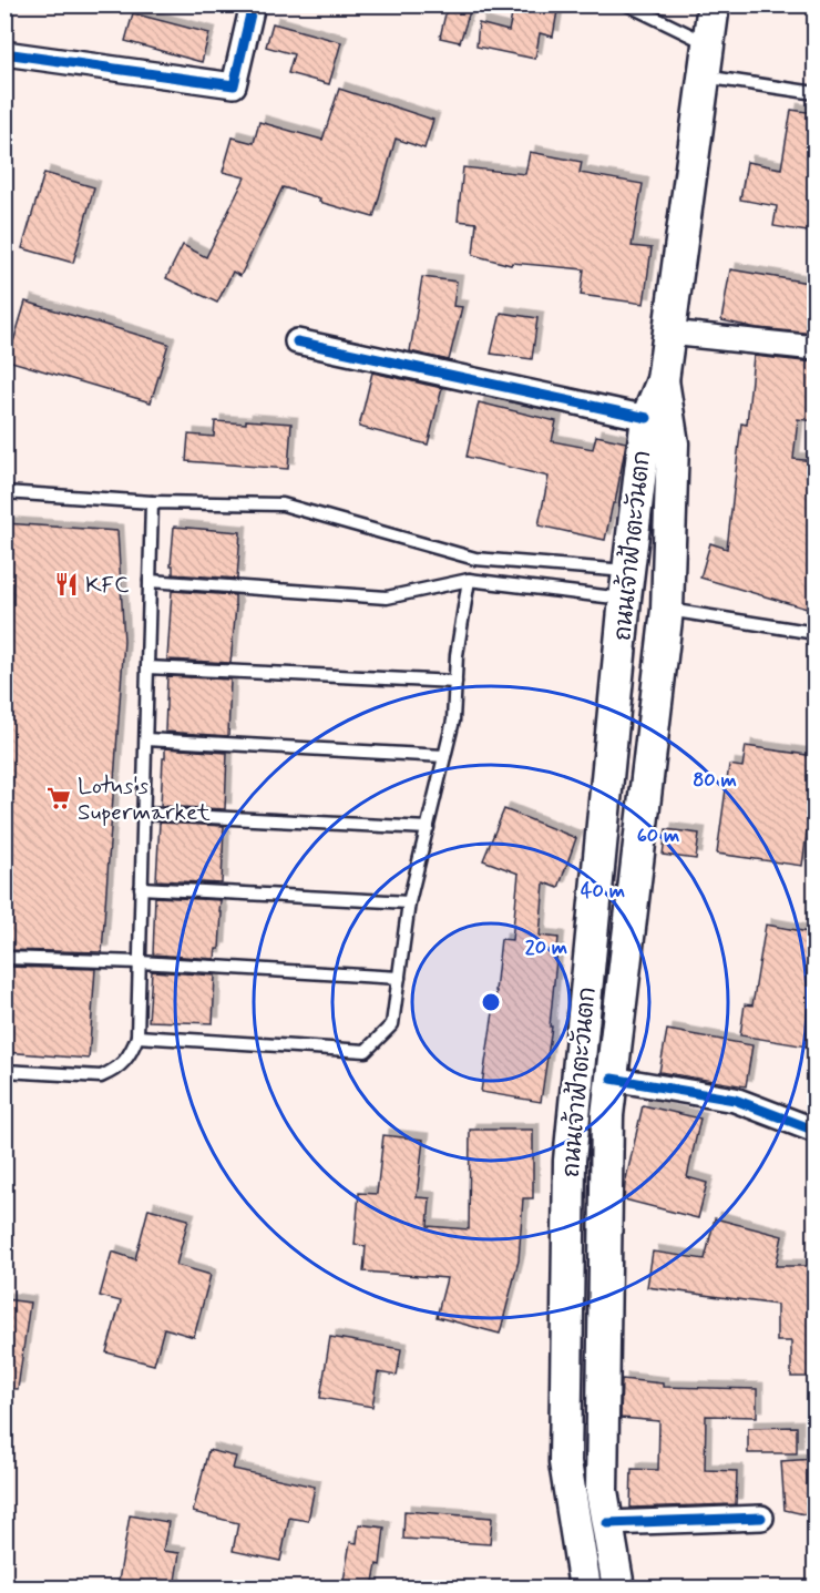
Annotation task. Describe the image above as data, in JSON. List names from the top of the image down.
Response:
{
  "streets": {
    "main road": ["ถนนเจ้าฟ้าตะวันตก"]
  },
  "places": {
    "restaurant": ["KFC"],
    "supermarket": ["Lotus's Supermarket"]
  },
  "rings": [
    "80 m",
    "60 m",
    "40 m",
    "20 m"
  ]
}
